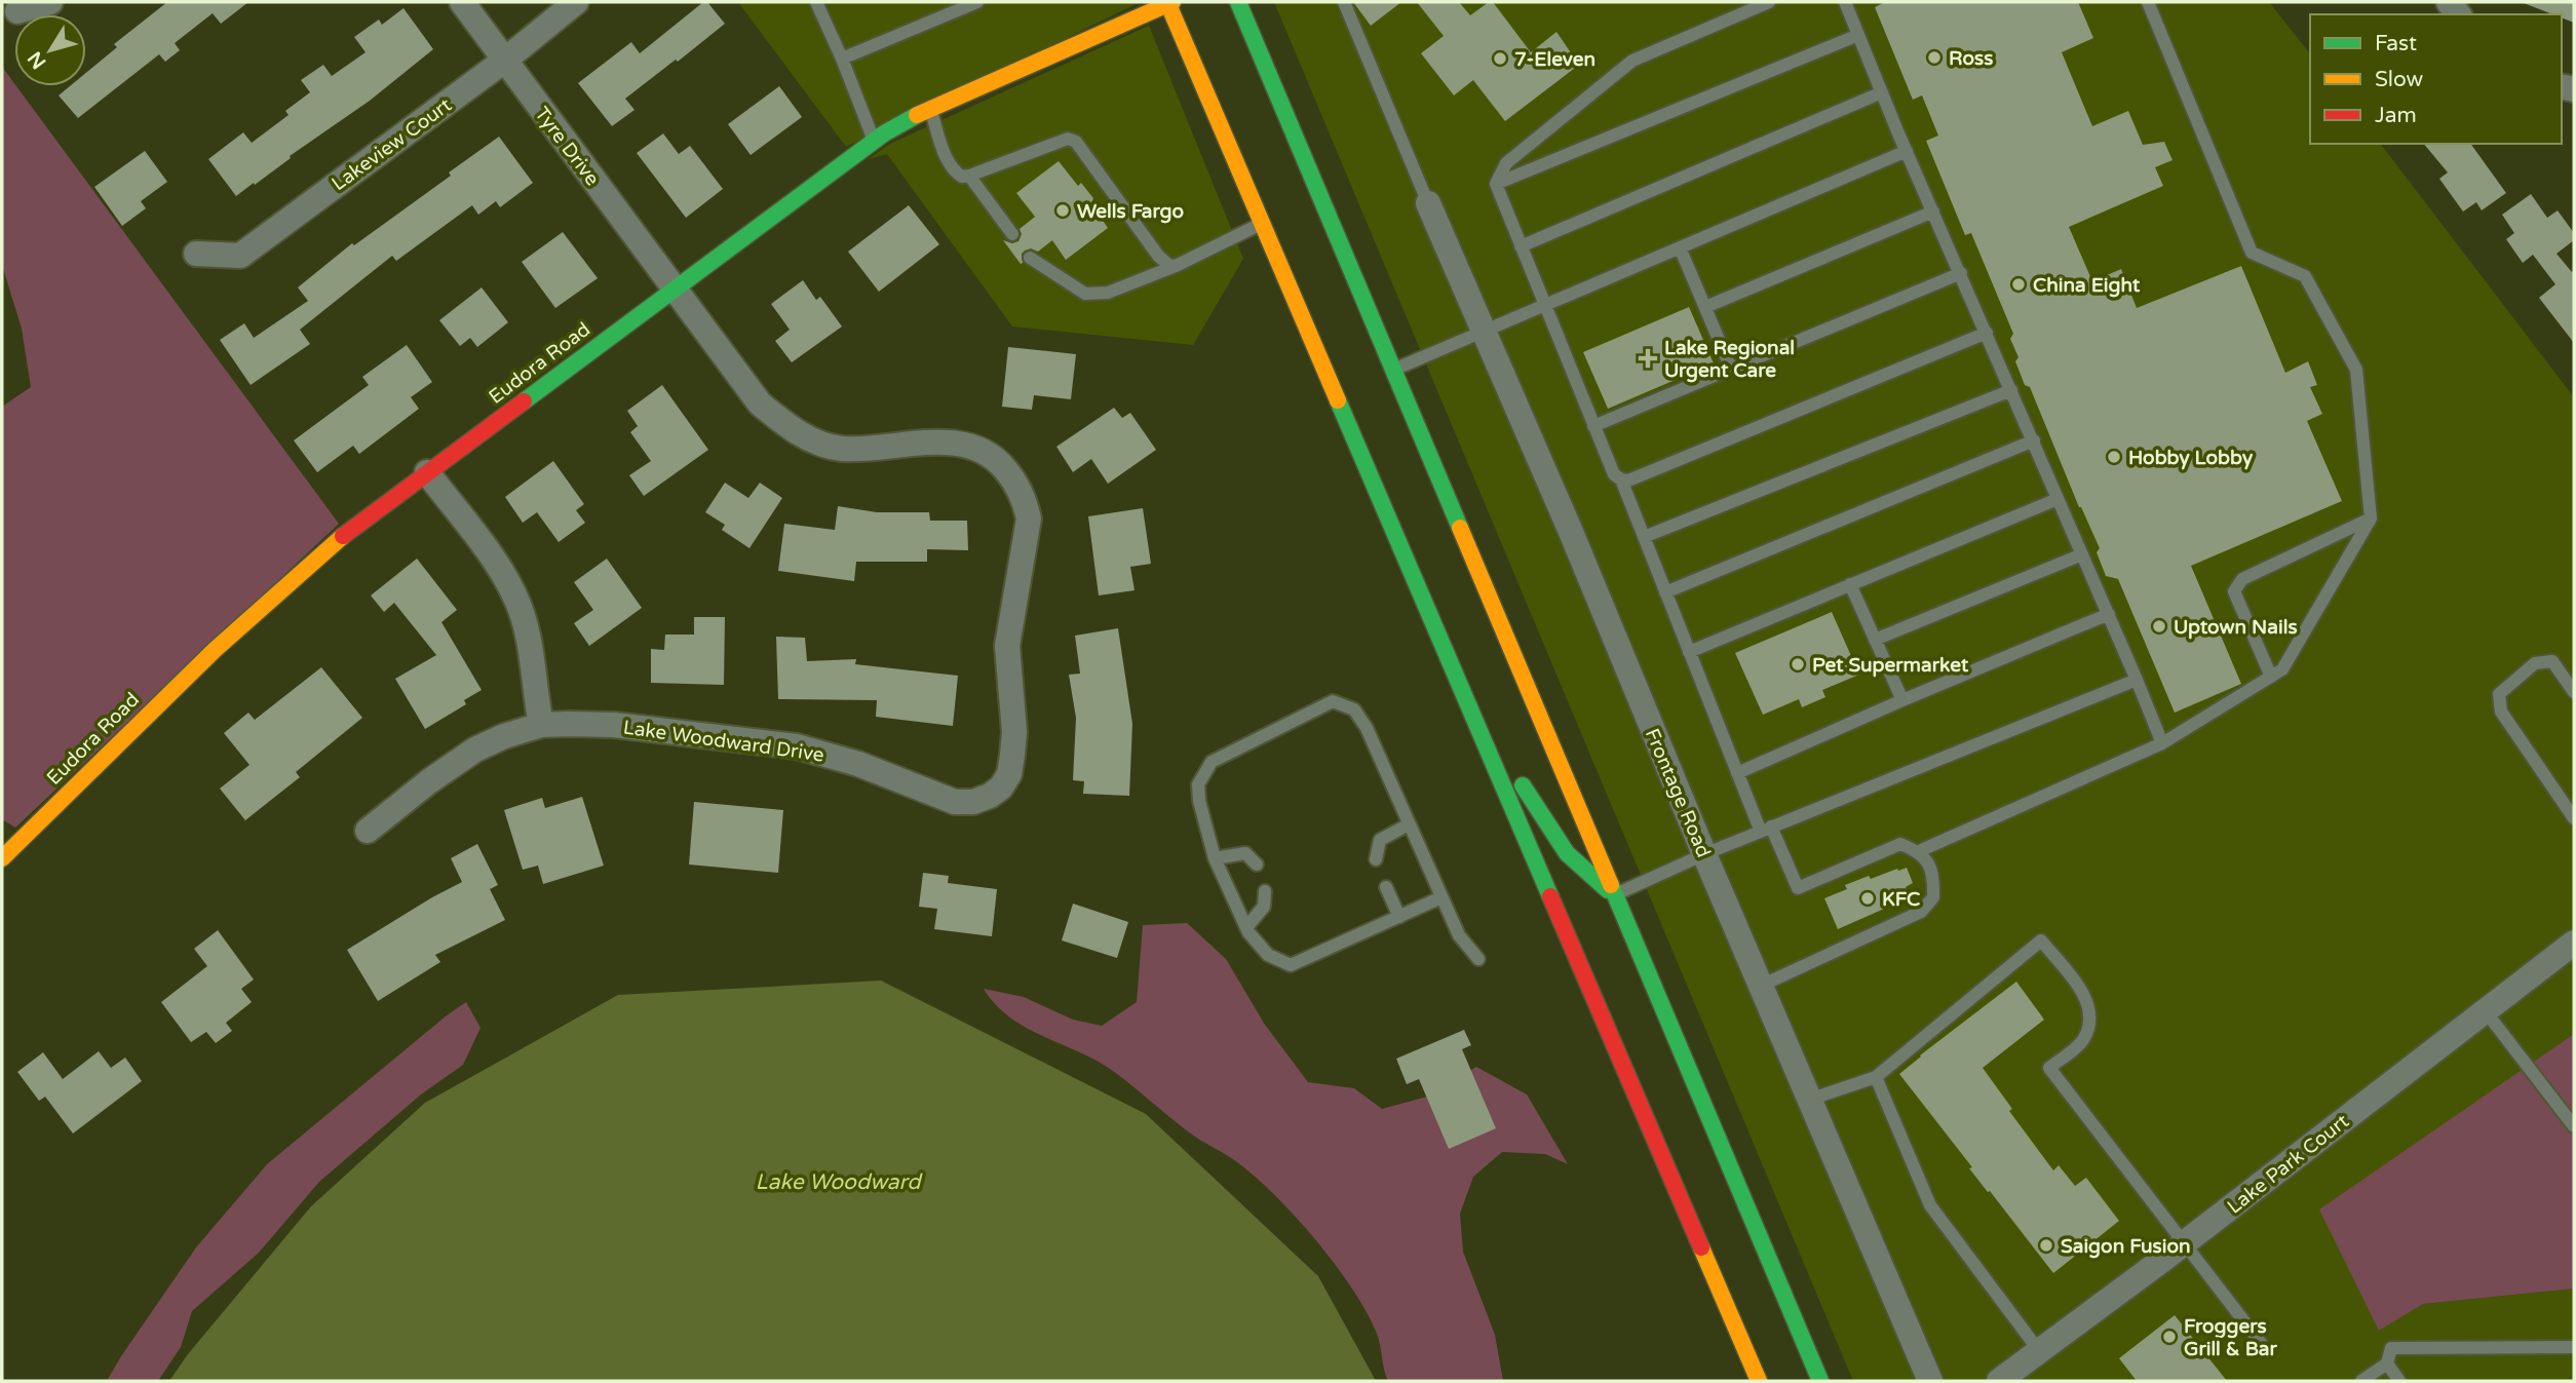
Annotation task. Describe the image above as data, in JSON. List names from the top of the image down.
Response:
{
  "streets": {
    "main road": ["Eudora Road"],
    "street": [
      "Lakeview Court",
      "Tyre Drive",
      "Lake Woodward Drive",
      "Frontage Road",
      "Lake Park Court"
    ]
  },
  "crossings": [
    ["Lakeview Court", "Tyre Drive"],
    ["Tyre Drive", "Eudora Road"],
    ["Tyre Drive", "Lake Woodward Drive"],
    ["Eudora Road", "Lake Woodward Drive"]
  ],
  "water": ["Lake Woodward"],
  "places": {
    "other": [
      "Ross",
      "7-Eleven",
      "Wells Fargo",
      "China Eight",
      "Hobby Lobby",
      "Uptown Nails",
      "Pet Supermarket",
      "KFC",
      "Saigon Fusion",
      "Froggers Grill & Bar"
    ],
    "health": ["Lake Regional Urgent Care"]
  },
  "legend": ["Fast", "Slow", "Jam"],
  "north": "bottom left"
}
